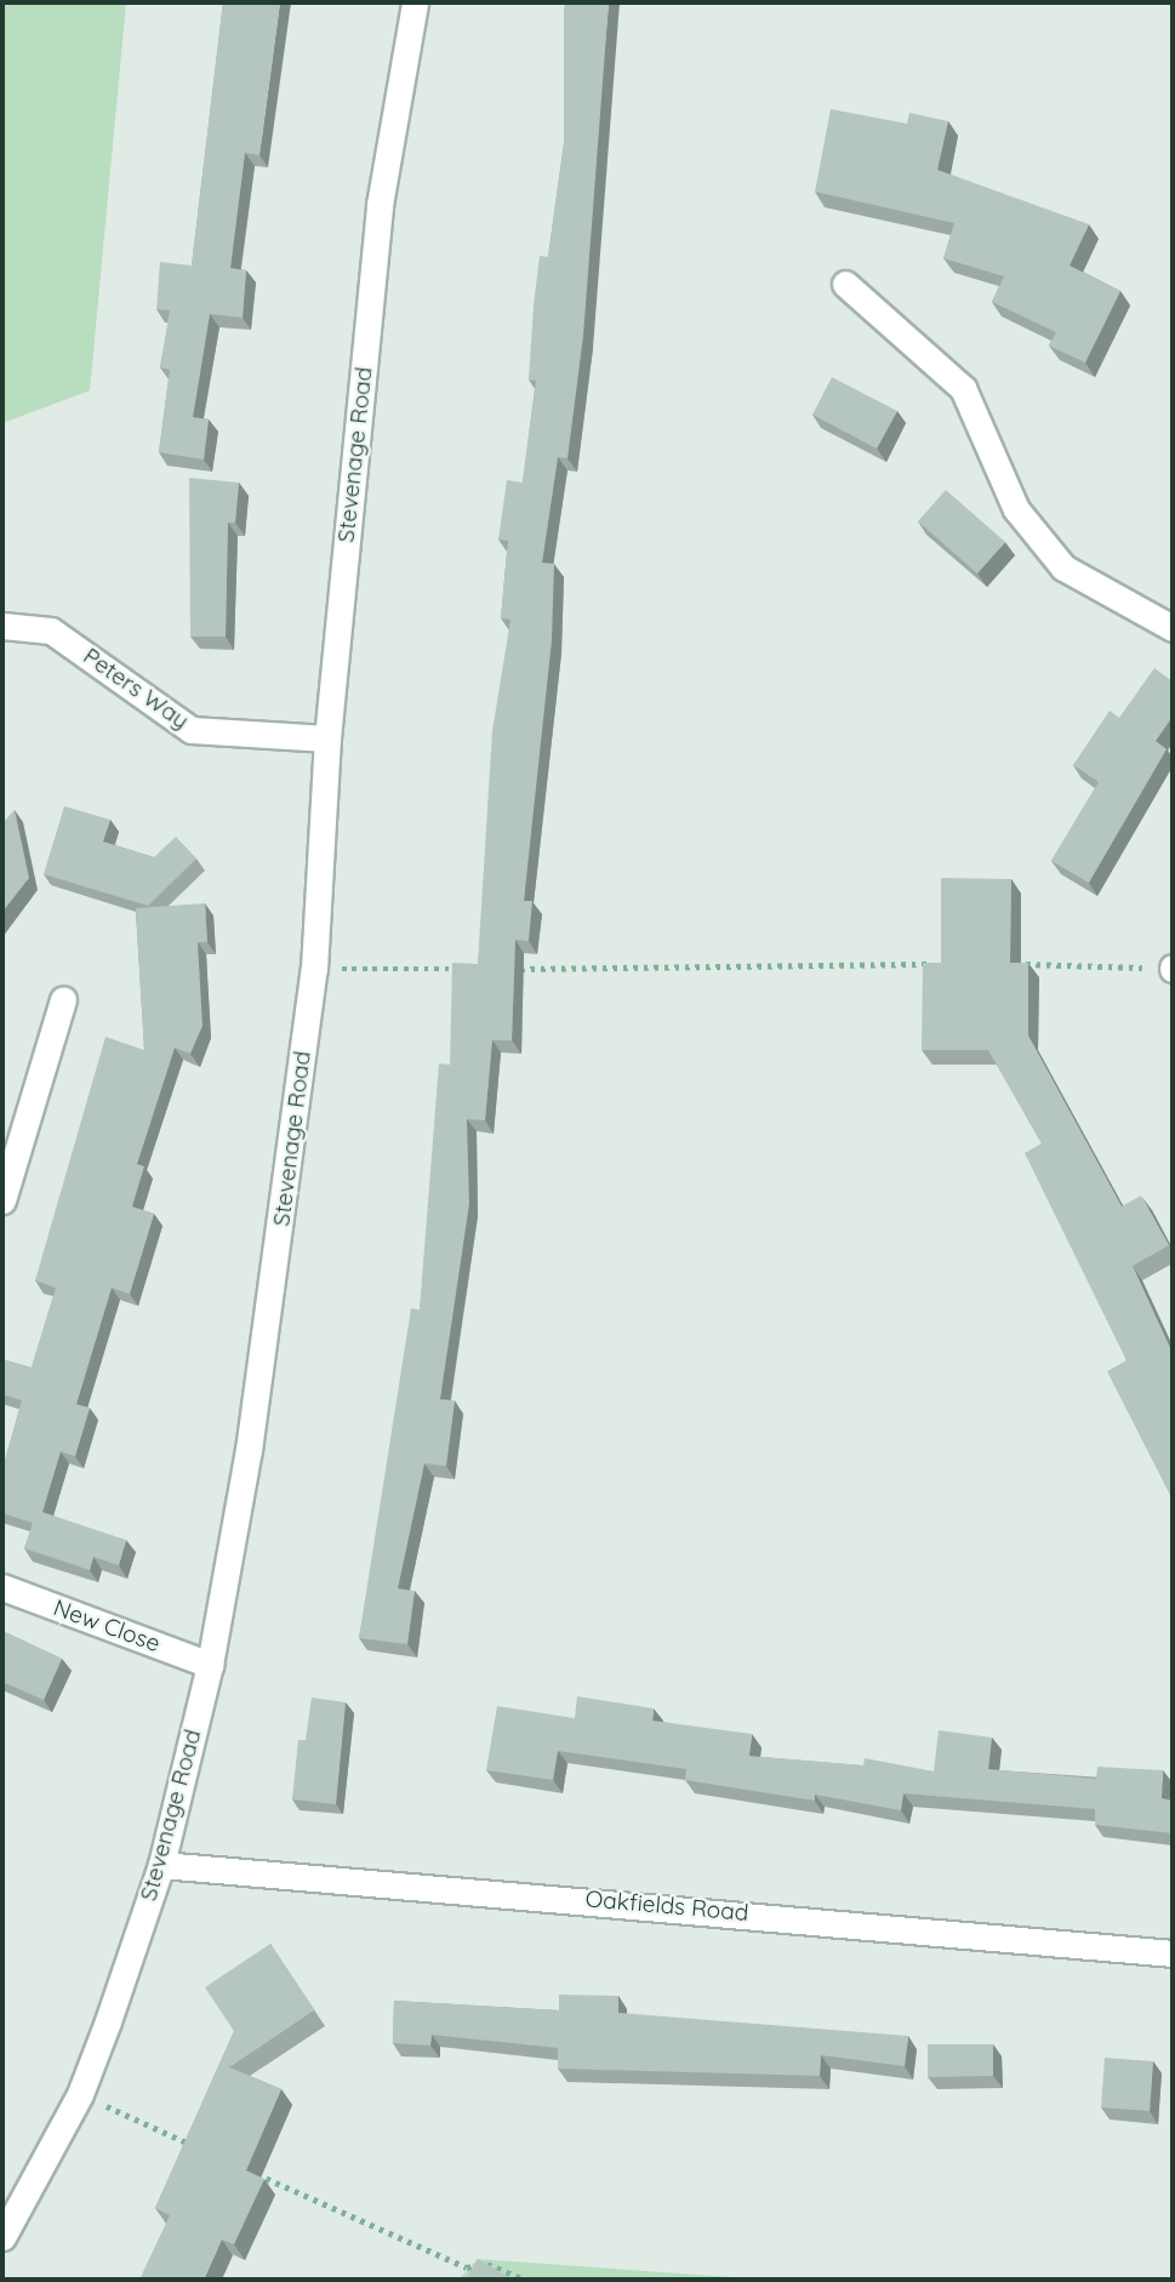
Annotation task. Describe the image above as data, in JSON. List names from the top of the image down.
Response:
{
  "streets": {
    "main road": [
      "Stevenage Road",
      "Peters Way",
      "New Close",
      "Oakfields Road"
    ]
  },
  "crossings": [
    ["Stevenage Road", "Peters Way"],
    ["Stevenage Road", "New Close"],
    ["Stevenage Road", "Oakfields Road"]
  ]
}
